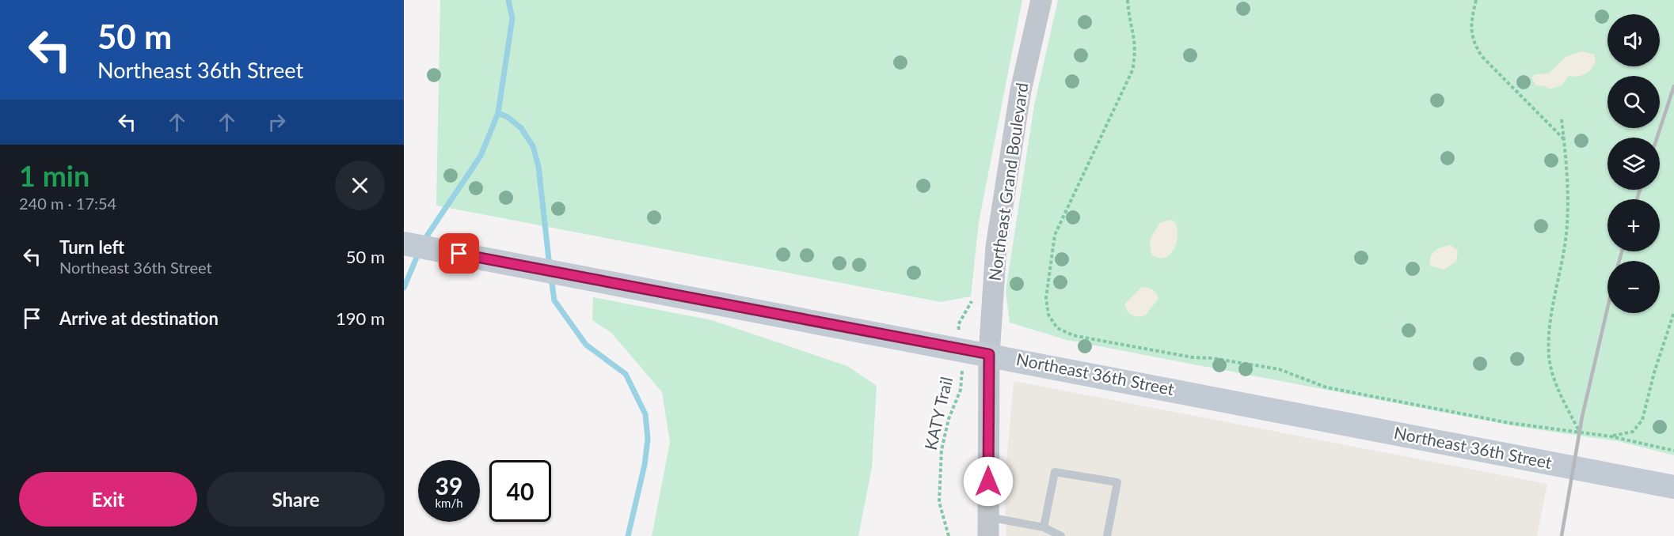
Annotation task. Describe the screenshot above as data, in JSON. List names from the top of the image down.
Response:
{
  "streets": {
    "main road": ["Northeast 36th Street"],
    "street": ["Northeast Grand Boulevard"],
    "path": ["KATY Trail"]
  },
  "crossings": [
    ["Northeast Grand Boulevard", "Northeast 36th Street"],
    ["Northeast 36th Street", "KATY Trail"]
  ],
  "page": {
    "turn": ["50 m", "Northeast 36th Street"],
    "map_buttons": ["+", "−"],
    "heading": ["1 min", "240 m · 17:54"],
    "list": [
      {
        "name": "Turn left",
        "note": "Northeast 36th Street",
        "value": "50 m"
      },
      {
        "name": "Arrive at destination",
        "value": "190 m"
      }
    ],
    "speed": "39 km/h",
    "limit": "40",
    "buttons": ["Exit", "Share"]
  }
}
